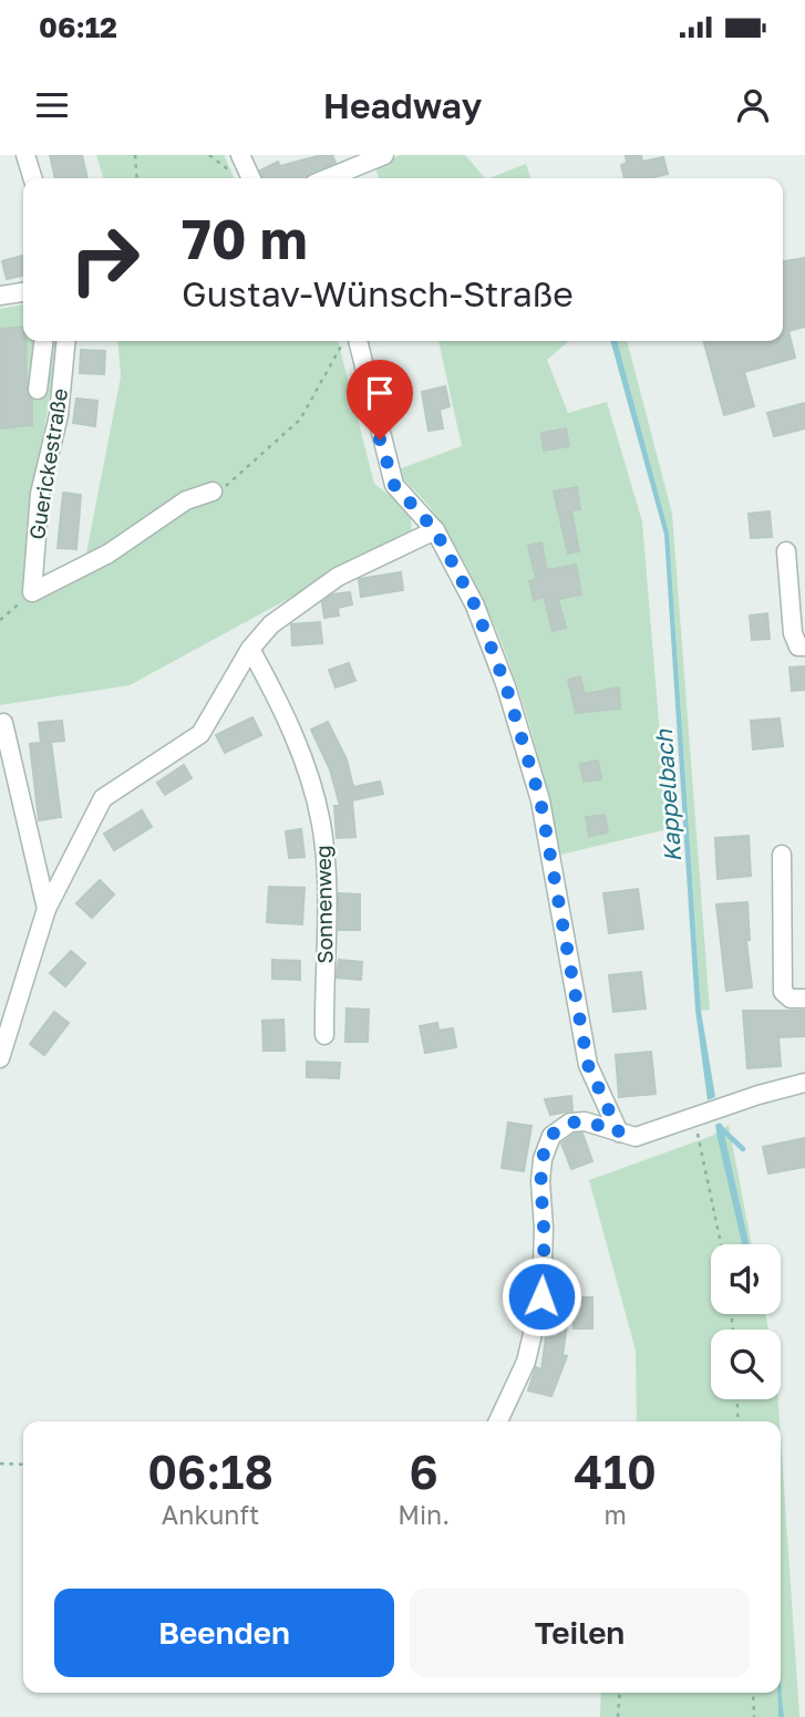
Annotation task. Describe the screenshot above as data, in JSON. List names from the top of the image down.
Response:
{
  "streets": {
    "street": ["Guerickestraße", "Sonnenweg"]
  },
  "water": ["Kappelbach"],
  "page": {
    "status": "06:12",
    "header": "Headway",
    "turn": ["70 m", "Gustav-Wünsch-Straße"],
    "eta": [
      "06:18",
      "Ankunft",
      "6",
      "Min.",
      "410",
      "m"
    ],
    "buttons": ["Beenden", "Teilen"]
  }
}
